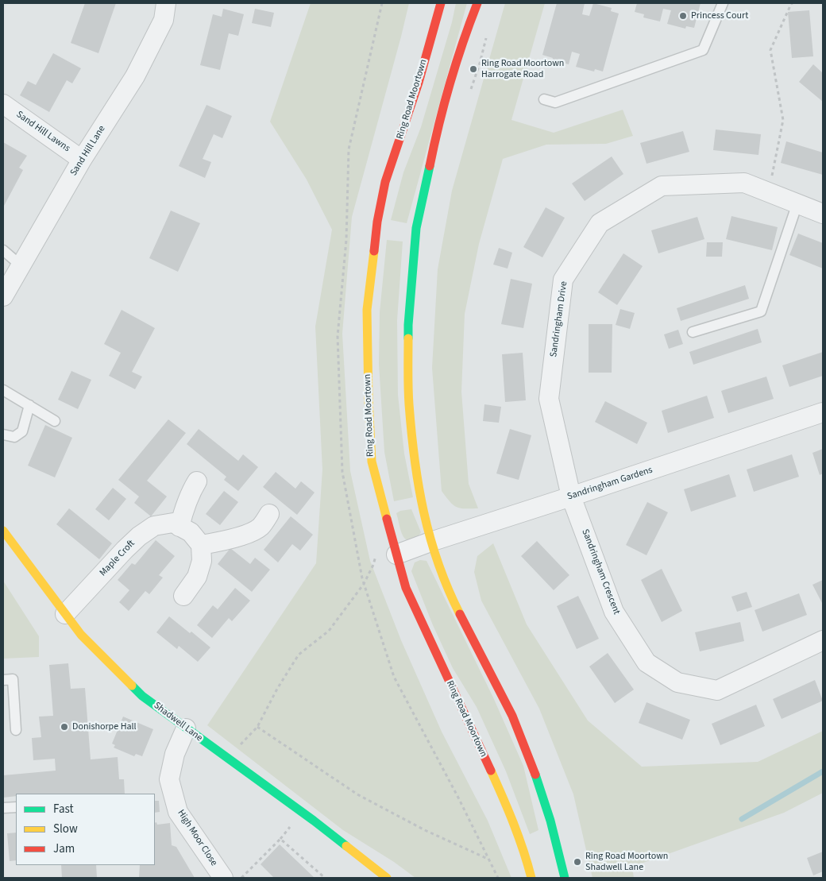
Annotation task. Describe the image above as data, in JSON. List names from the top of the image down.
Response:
{
  "streets": {
    "main road": ["Ring Road Moortown", "Shadwell Lane"],
    "street": [
      "Sand Hill Lawns",
      "Sand Hill Lane",
      "Sandringham Drive",
      "Sandringham Gardens",
      "Maple Croft",
      "Sandringham Crescent",
      "High Moor Close"
    ]
  },
  "crossings": [
    ["Ring Road Moortown", "Sandringham Gardens"],
    ["Sand Hill Lawns", "Sand Hill Lane"],
    ["Sandringham Drive", "Sandringham Gardens"],
    ["Sandringham Drive", "Sandringham Crescent"],
    ["Sandringham Gardens", "Sandringham Crescent"],
    ["Maple Croft", "Shadwell Lane"],
    ["Shadwell Lane", "High Moor Close"]
  ],
  "places": [
    "Princess Court",
    "Ring Road Moortown Harrogate Road",
    "Donishorpe Hall",
    "Ring Road Moortown Shadwell Lane"
  ],
  "legend": ["Fast", "Slow", "Jam"]
}
